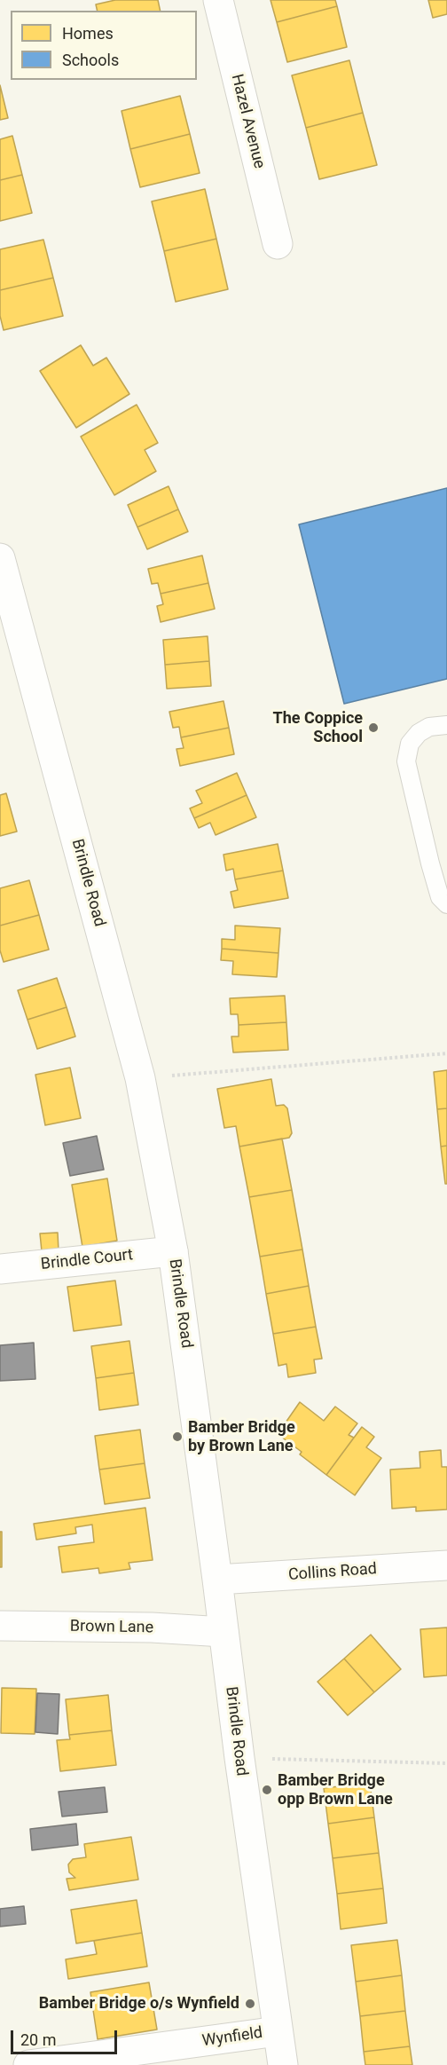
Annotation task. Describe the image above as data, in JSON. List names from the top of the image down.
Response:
{
  "streets": {
    "street": [
      "Hazel Avenue",
      "Brindle Road",
      "Brindle Court",
      "Collins Road",
      "Brown Lane",
      "Wynfield"
    ]
  },
  "crossings": [
    ["Brindle Road", "Brindle Court"],
    ["Brindle Road", "Collins Road"],
    ["Brindle Road", "Brown Lane"],
    ["Brindle Road", "Wynfield"]
  ],
  "places": [
    "The Coppice School",
    "Bamber Bridge by Brown Lane",
    "Bamber Bridge opp Brown Lane",
    "Bamber Bridge o/s Wynfield"
  ],
  "legend": ["Homes", "Schools"],
  "scale_bar": "20 m"
}
